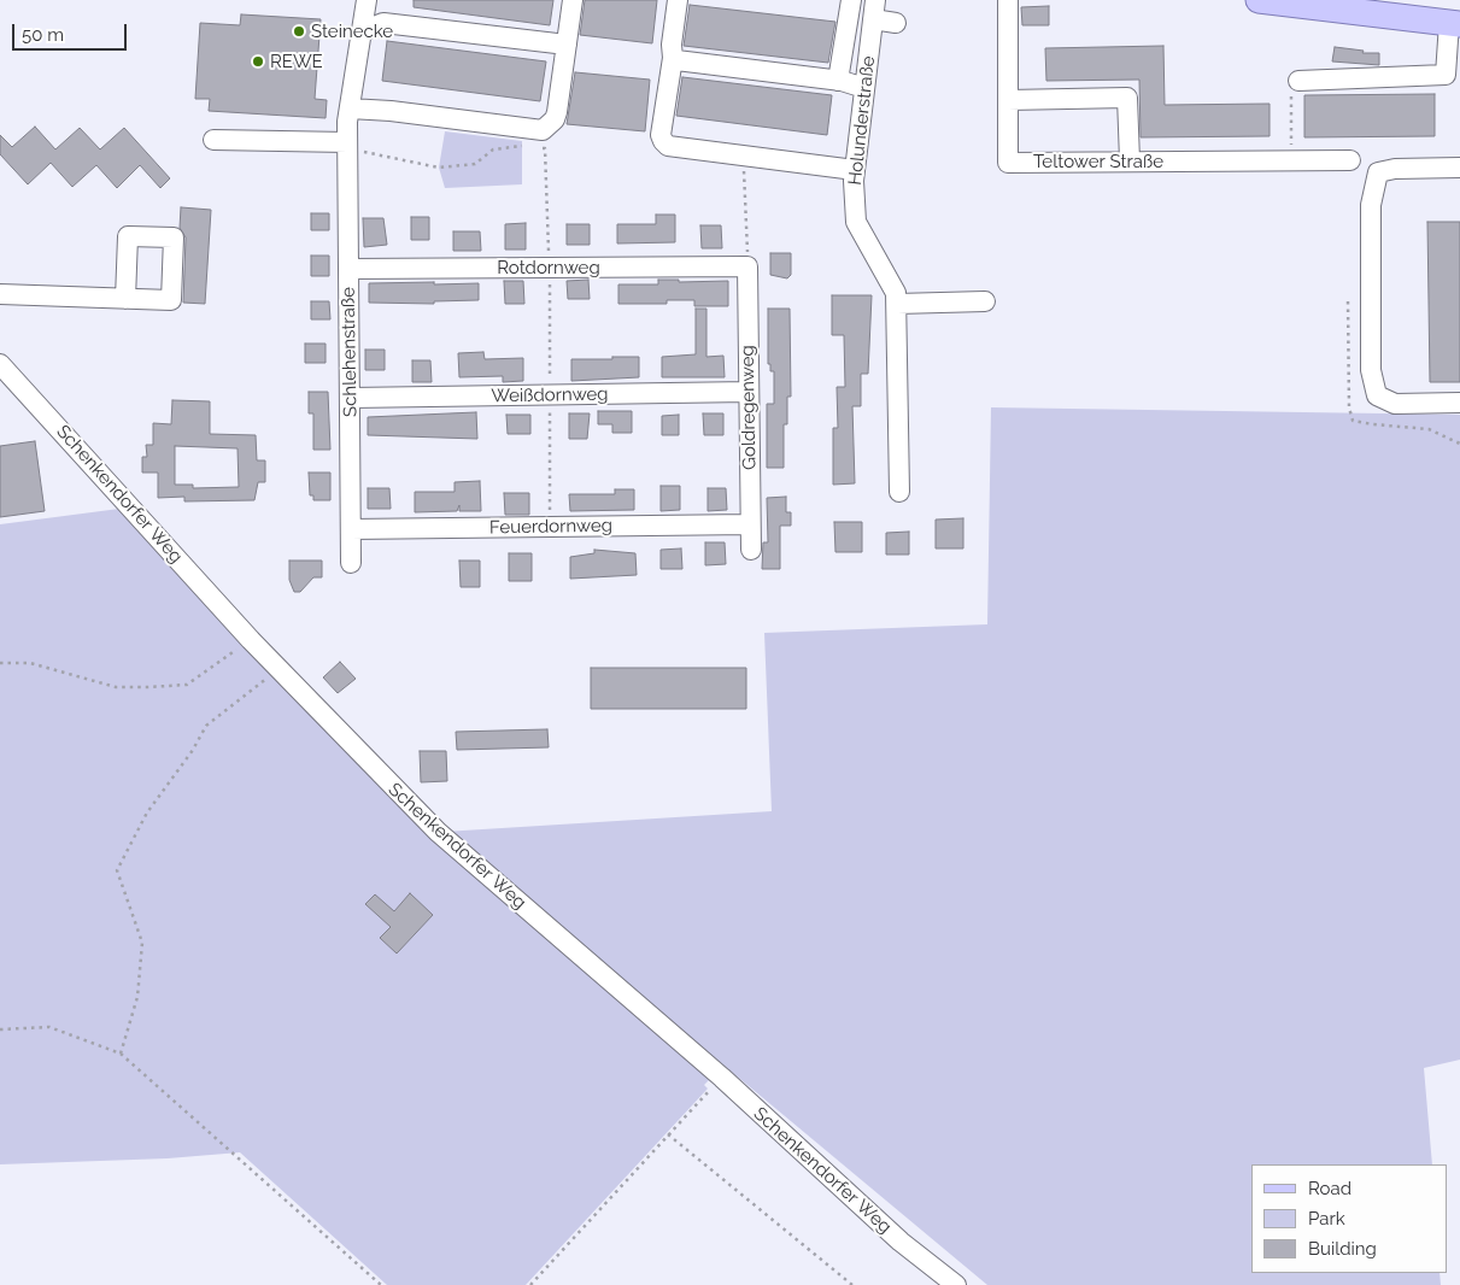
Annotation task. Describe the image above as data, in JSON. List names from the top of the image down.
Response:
{
  "streets": {
    "street": [
      "Holunderstraße",
      "Teltower Straße",
      "Rotdornweg",
      "Schlehenstraße",
      "Weißdornweg",
      "Goldregenweg",
      "Schenkendorfer Weg",
      "Feuerdornweg"
    ]
  },
  "crossings": [
    ["Rotdornweg", "Schlehenstraße"],
    ["Rotdornweg", "Goldregenweg"],
    ["Schlehenstraße", "Weißdornweg"],
    ["Schlehenstraße", "Feuerdornweg"],
    ["Weißdornweg", "Goldregenweg"],
    ["Goldregenweg", "Feuerdornweg"]
  ],
  "places": ["Steinecke", "REWE"],
  "legend": ["Road", "Park", "Building"],
  "scale_bar": "50 m"
}
